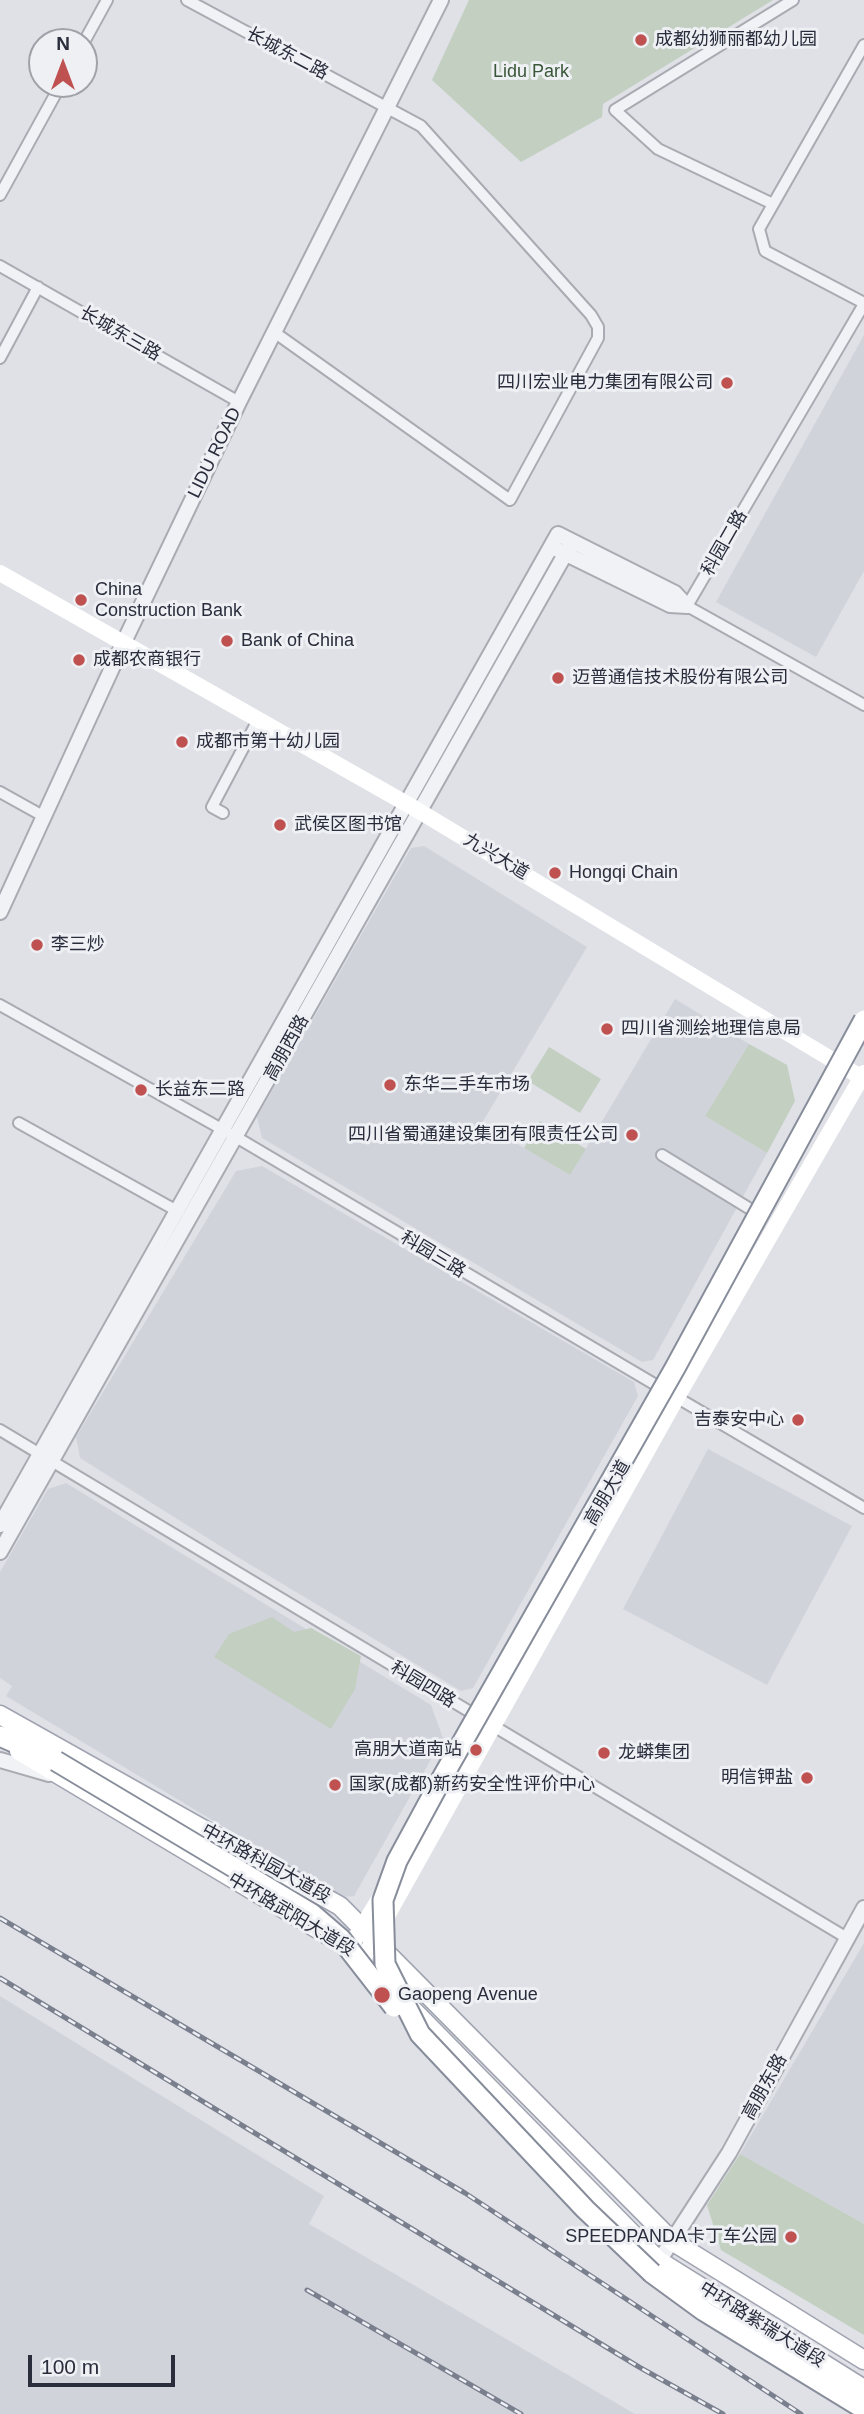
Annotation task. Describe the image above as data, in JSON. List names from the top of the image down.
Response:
{
  "streets": {
    "main road": [
      "九兴大道",
      "高朋大道",
      "中环路科园大道段",
      "中环路武阳大道段",
      "中环路紫瑞大道段"
    ],
    "street": [
      "长城东二路",
      "长城东三路",
      "LIDU ROAD",
      "科园二路",
      "高朋西路",
      "科园三路",
      "科园四路",
      "高朋东路"
    ]
  },
  "crossings": [
    ["长城东二路", "LIDU ROAD"],
    ["长城东三路", "LIDU ROAD"],
    ["LIDU ROAD", "九兴大道"],
    ["九兴大道", "高朋西路"],
    ["九兴大道", "高朋大道"],
    ["高朋西路", "科园三路"],
    ["高朋西路", "科园四路"],
    ["科园三路", "高朋大道"],
    ["高朋大道", "科园四路"],
    ["高朋大道", "中环路科园大道段"],
    ["高朋大道", "中环路武阳大道段"],
    ["科园四路", "高朋东路"],
    ["中环路科园大道段", "高朋东路"],
    ["中环路科园大道段", "中环路紫瑞大道段"],
    ["中环路武阳大道段", "高朋东路"],
    ["中环路武阳大道段", "中环路紫瑞大道段"],
    ["高朋东路", "中环路紫瑞大道段"]
  ],
  "parks": ["Lidu Park"],
  "places": [
    "成都幼狮丽都幼儿园",
    "四川宏业电力集团有限公司",
    "China Construction Bank",
    "Bank of China",
    "成都农商银行",
    "迈普通信技术股份有限公司",
    "成都市第十幼儿园",
    "武侯区图书馆",
    "Hongqi Chain",
    "李三炒",
    "四川省测绘地理信息局",
    "东华二手车市场",
    "长益东二路",
    "四川省蜀通建设集团有限责任公司",
    "吉泰安中心",
    "高朋大道南站",
    "龙蟒集团",
    "明信钾盐",
    "国家(成都)新药安全性评价中心",
    "Gaopeng Avenue",
    "SPEEDPANDA卡丁车公园"
  ],
  "scale_bar": "100 m",
  "north": "top"
}
